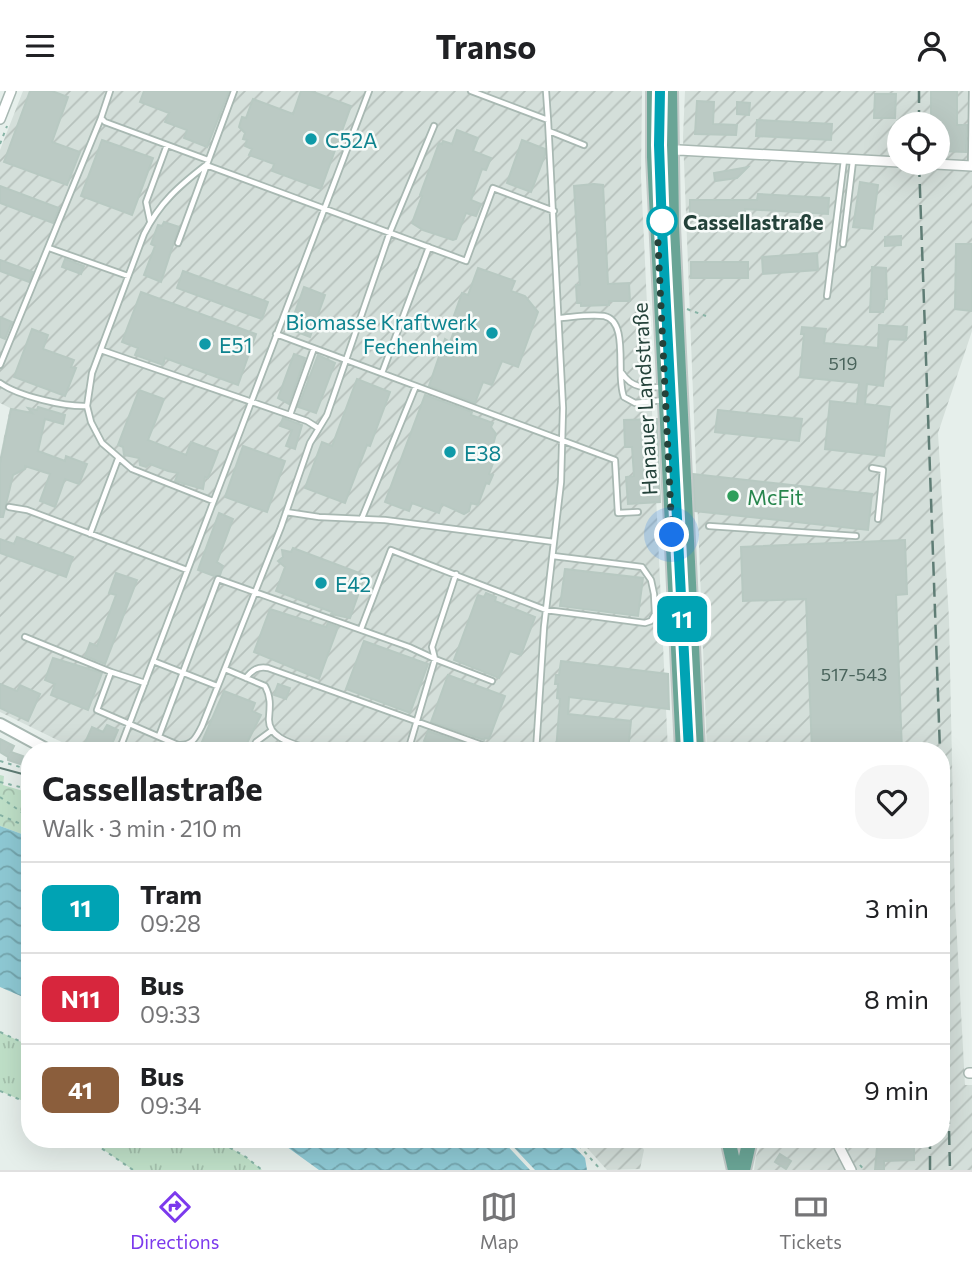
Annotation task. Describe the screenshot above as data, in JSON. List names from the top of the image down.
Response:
{
  "streets": {
    "main road": ["Hanauer Landstraße"]
  },
  "places": [
    "C52A",
    "Cassellastraße",
    "Biomasse Kraftwerk Fechenheim",
    "E51",
    "E38",
    "McFit",
    "E42"
  ],
  "lines": ["tram line 11"],
  "house_numbers": ["519", "517-543"],
  "page": {
    "header": "Transo",
    "on_map": "11",
    "heading": ["Cassellastraße", "Walk · 3 min · 210 m"],
    "list": [
      {
        "mark": "11",
        "name": "Tram",
        "note": "09:28",
        "value": "3 min"
      },
      {
        "mark": "N11",
        "name": "Bus",
        "note": "09:33",
        "value": "8 min"
      },
      {
        "mark": "41",
        "name": "Bus",
        "note": "09:34",
        "value": "9 min"
      }
    ],
    "tabs": ["Directions", "Map", "Tickets"]
  }
}
